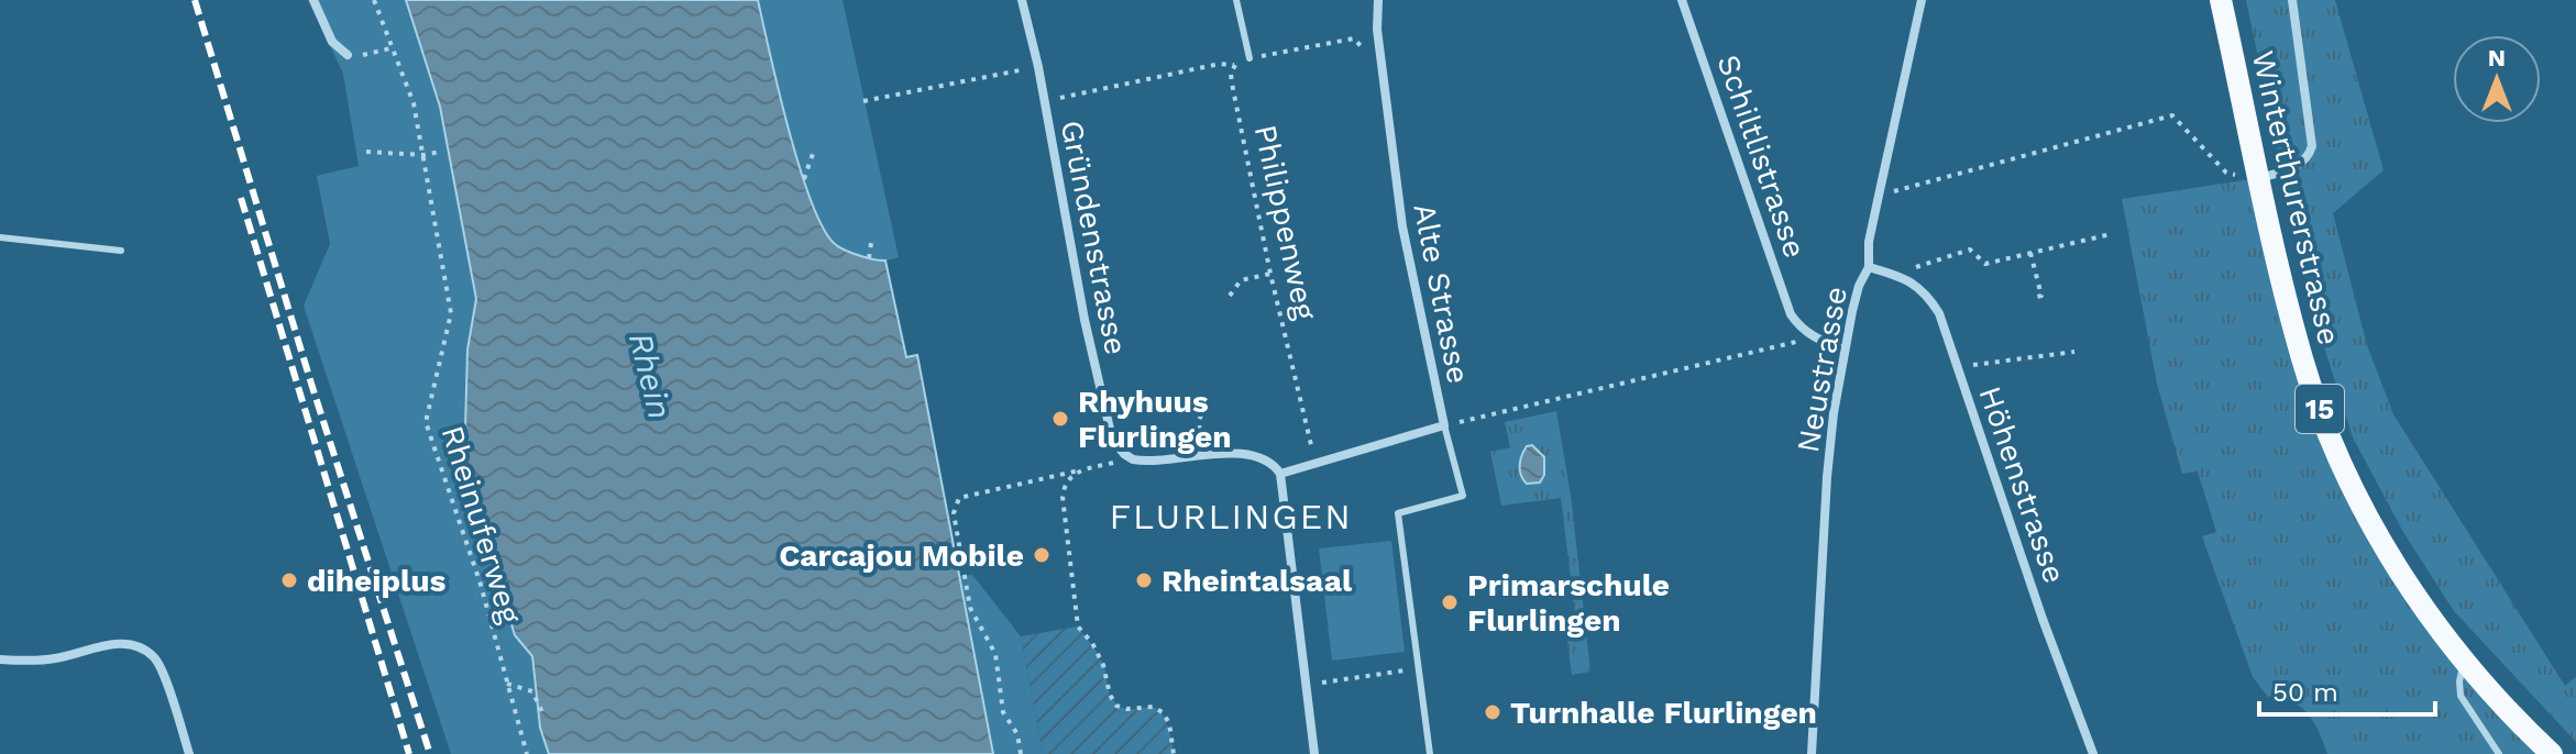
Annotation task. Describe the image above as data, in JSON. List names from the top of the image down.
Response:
{
  "streets": {
    "main road": ["Winterthurerstrasse", "15"],
    "street": [
      "Schiltlistrasse",
      "Gründenstrasse",
      "Alte Strasse",
      "Neustrasse",
      "Höhenstrasse"
    ],
    "path": ["Philippenweg", "Rheinuferweg"]
  },
  "crossings": [
    ["Philippenweg", "Alte Strasse"],
    ["Neustrasse", "Höhenstrasse"]
  ],
  "districts": ["FLURLINGEN"],
  "water": ["Rhein"],
  "places": [
    "Rhyhuus Flurlingen",
    "Carcajou Mobile",
    "diheiplus",
    "Rheintalsaal",
    "Primarschule Flurlingen",
    "Turnhalle Flurlingen"
  ],
  "scale_bar": "50 m",
  "north": "top"
}
